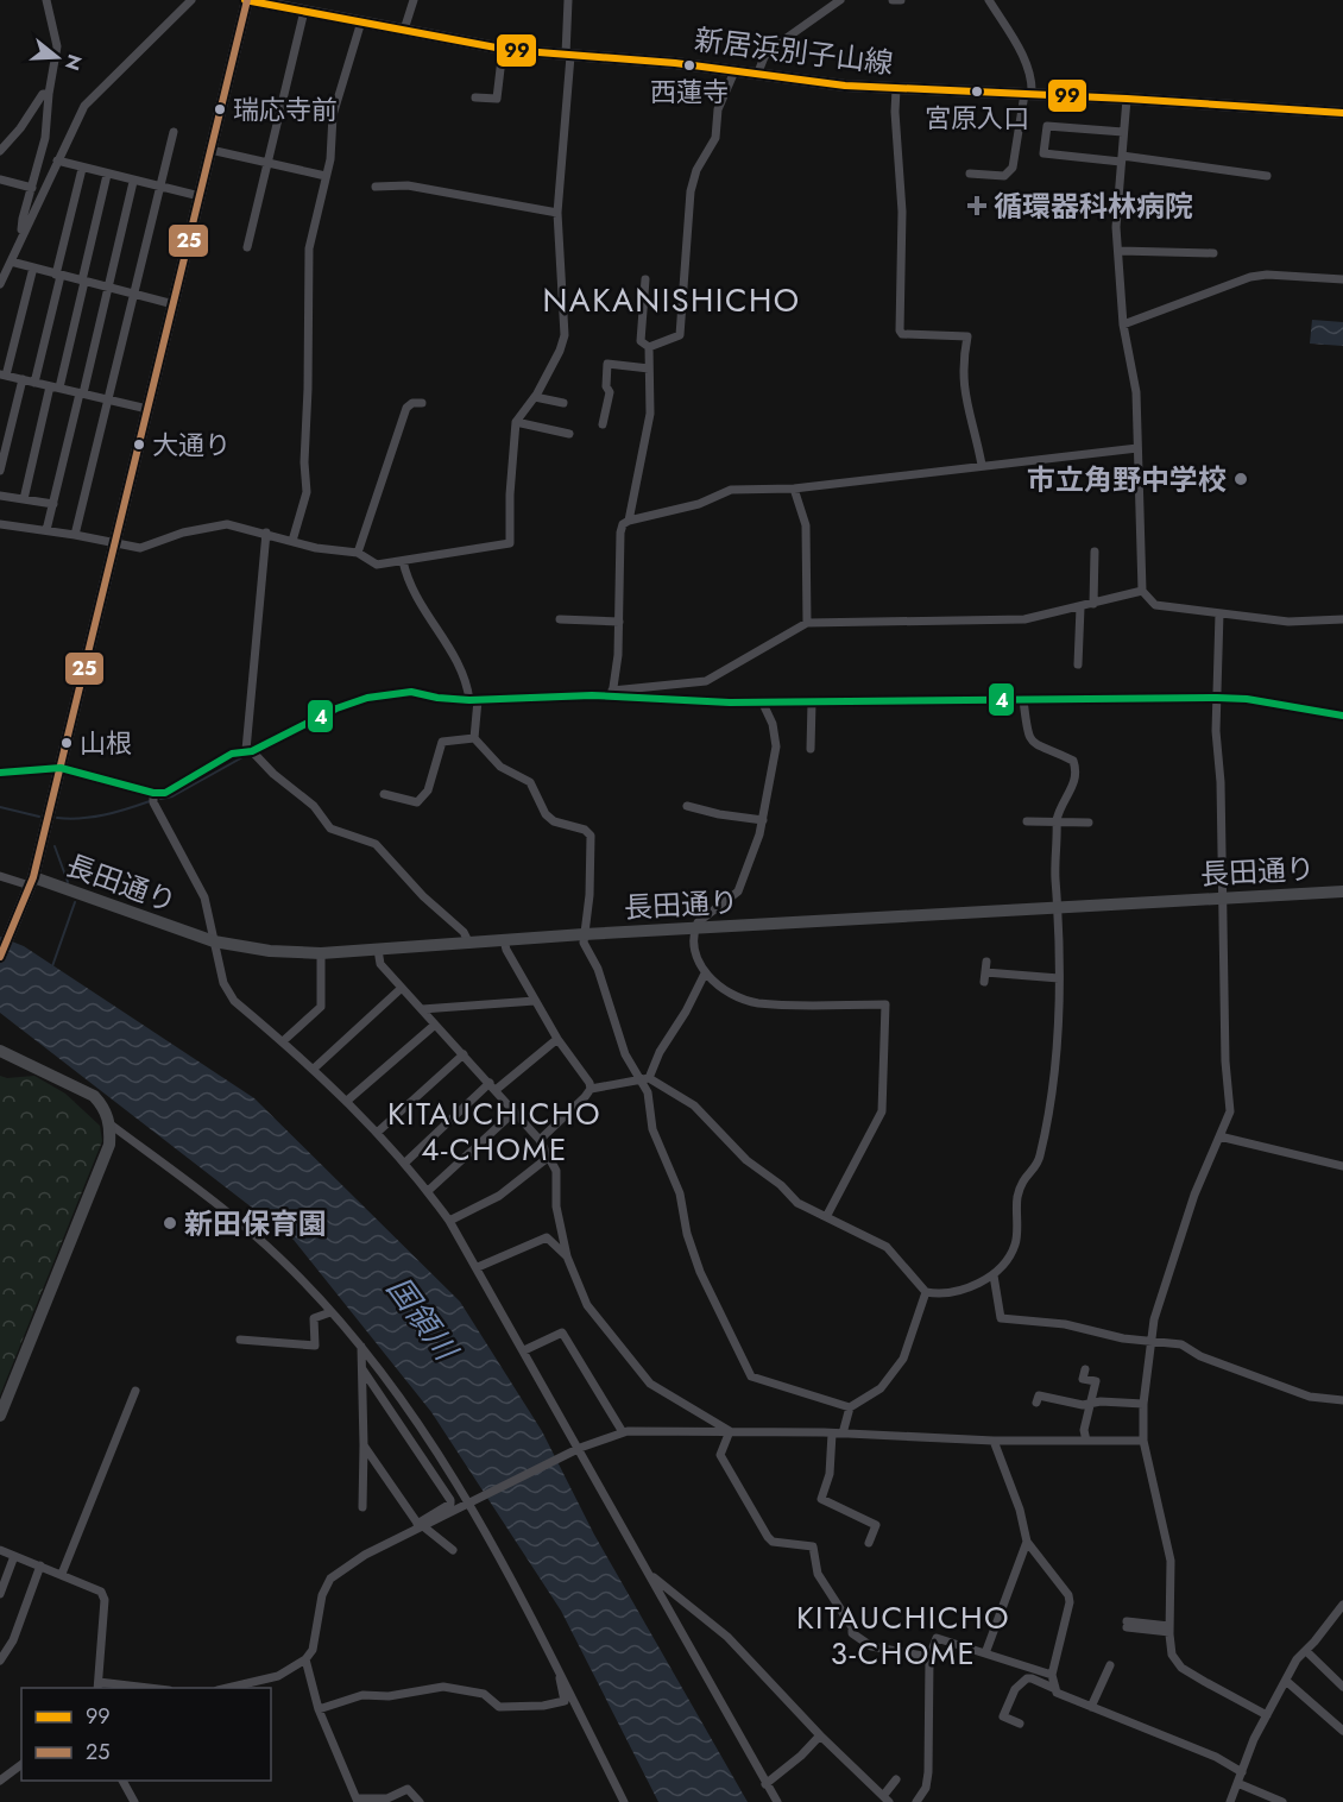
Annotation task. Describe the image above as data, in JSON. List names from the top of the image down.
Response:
{
  "streets": {
    "main road": ["新居浜別子山線"],
    "street": ["長田通り"]
  },
  "crossings": [
    ["新居浜別子山線", "長田通り"]
  ],
  "districts": ["NAKANISHICHO", "KITAUCHICHO 4-CHOME", "KITAUCHICHO 3-CHOME"],
  "water": ["国領川"],
  "places": {
    "other": [
      "西蓮寺",
      "宮原入口",
      "瑞応寺前",
      "大通り",
      "市立角野中学校",
      "山根",
      "新田保育園"
    ],
    "health": ["循環器科林病院"]
  },
  "lines": ["transit line 99", "transit line 25", "transit line 4"],
  "legend": ["99", "25"],
  "north": "right"
}
